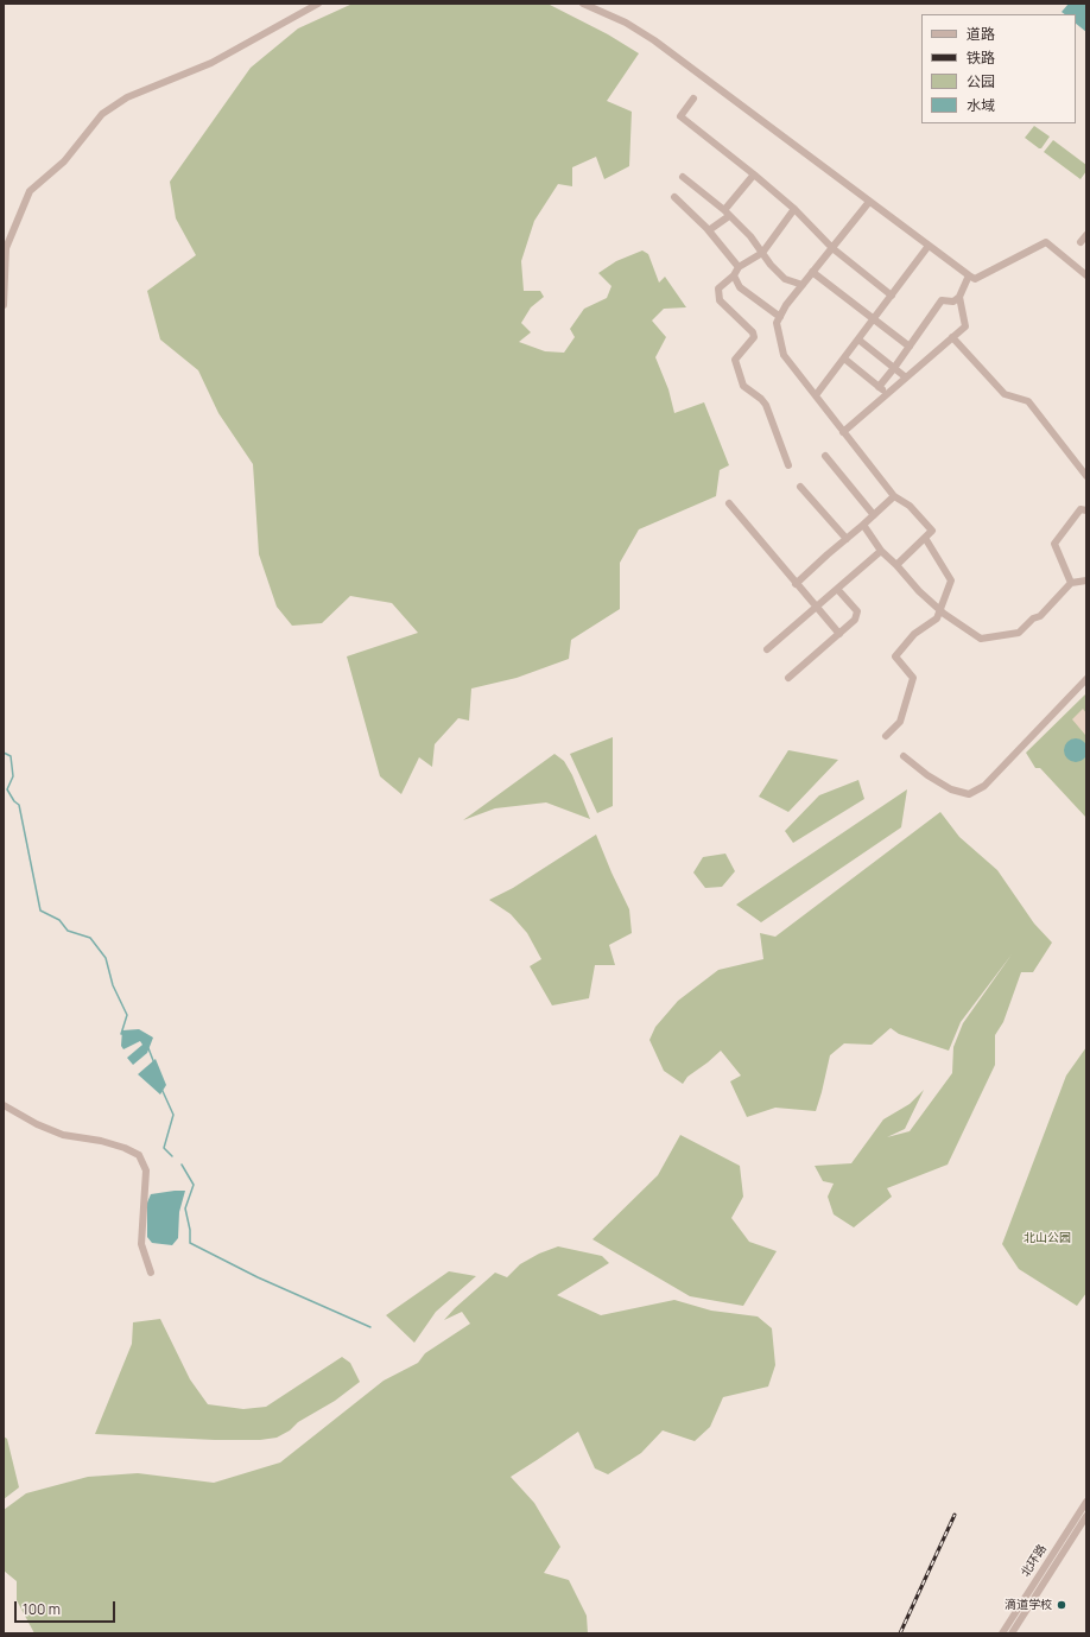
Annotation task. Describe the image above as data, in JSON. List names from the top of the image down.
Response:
{
  "streets": {
    "street": ["北环路"]
  },
  "parks": ["北山公园"],
  "places": ["滴道学校"],
  "legend": [
    "道路",
    "铁路",
    "公园",
    "水域"
  ],
  "scale_bar": "100 m"
}
